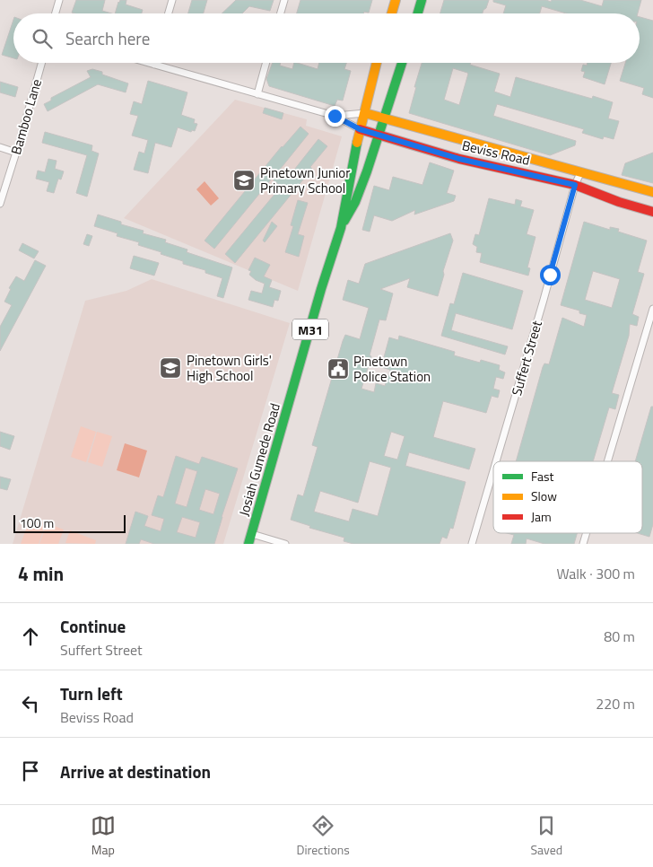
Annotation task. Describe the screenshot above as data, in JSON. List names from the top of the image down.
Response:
{
  "streets": {
    "main road": ["Beviss Road", "M31", "Josiah Gumede Road"],
    "street": ["Bamboo Lane", "Suffert Street"]
  },
  "crossings": [
    ["Beviss Road", "Suffert Street"],
    ["Beviss Road", "Josiah Gumede Road"]
  ],
  "places": {
    "school or university": ["Pinetown Junior Primary School", "Pinetown Girls' High School"],
    "public building": ["Pinetown Police Station"]
  },
  "legend": ["Fast", "Slow", "Jam"],
  "scale_bar": "100 m",
  "page": {
    "search": "Search here",
    "scale": "100 m",
    "heading": ["4 min", "Walk · 300 m"],
    "list": [
      ["Continue", "Suffert Street", "80 m"],
      ["Turn left", "Beviss Road", "220 m"],
      "Arrive at destination"
    ],
    "nav": ["Map", "Directions", "Saved"]
  }
}
